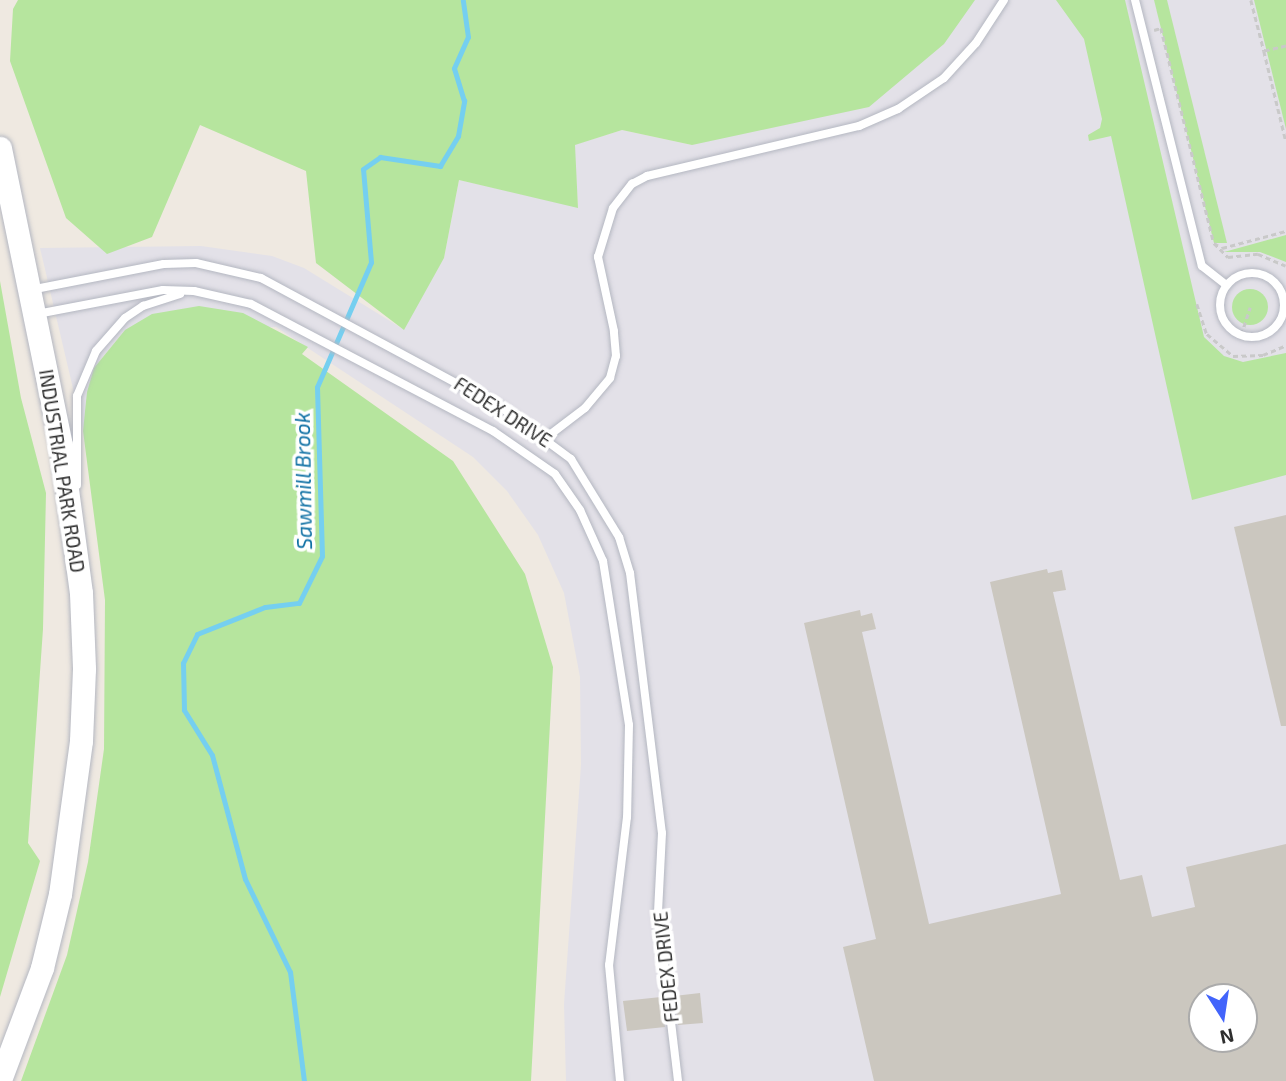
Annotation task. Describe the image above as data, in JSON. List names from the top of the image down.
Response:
{
  "streets": {
    "street": ["INDUSTRIAL PARK ROAD"],
    "lane": ["FEDEX DRIVE"]
  },
  "crossings": [
    ["FEDEX DRIVE", "INDUSTRIAL PARK ROAD"]
  ],
  "water": ["Sawmill Brook"],
  "north": "bottom"
}
